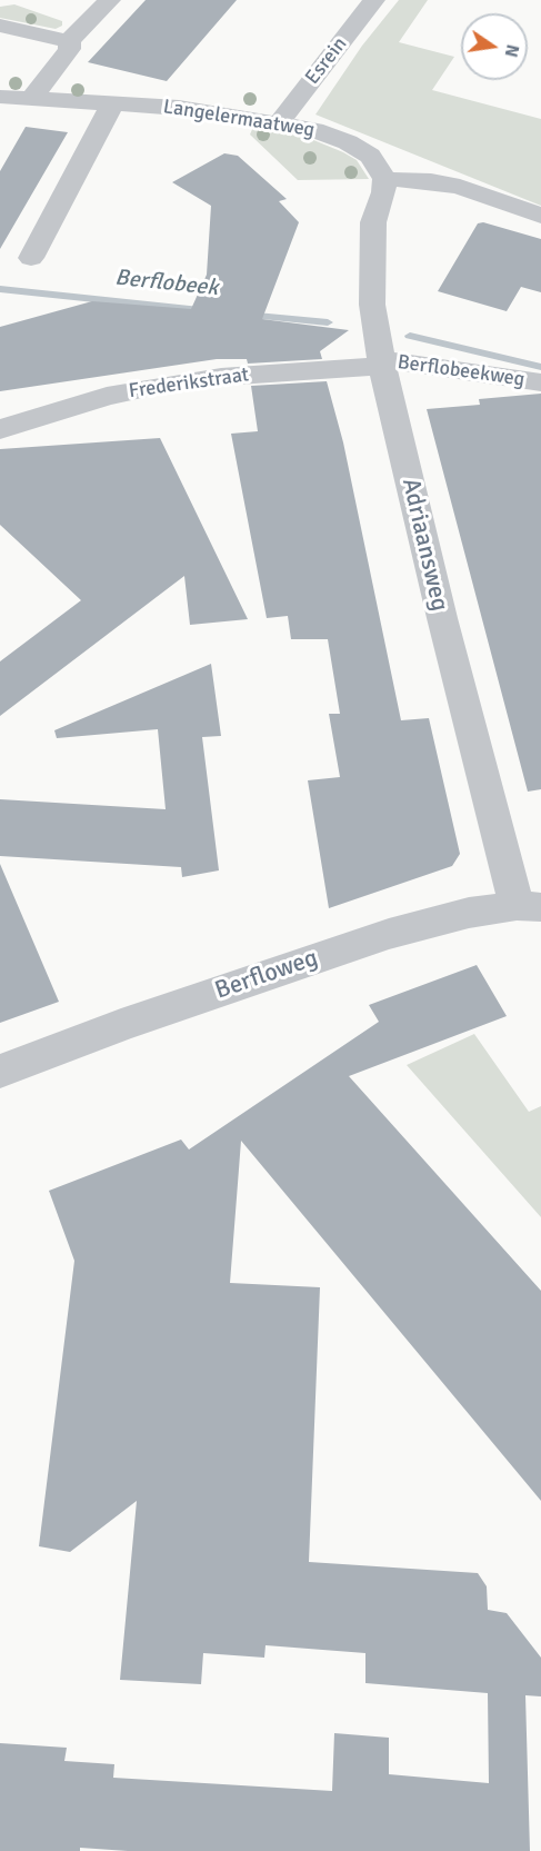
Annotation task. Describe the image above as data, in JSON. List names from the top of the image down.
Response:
{
  "streets": {
    "street": [
      "Esrein",
      "Langelermaatweg",
      "Berflobeekweg",
      "Frederikstraat",
      "Adriaansweg",
      "Berfloweg"
    ]
  },
  "crossings": [
    ["Esrein", "Langelermaatweg"],
    ["Langelermaatweg", "Adriaansweg"],
    ["Berflobeekweg", "Frederikstraat"],
    ["Berflobeekweg", "Adriaansweg"],
    ["Frederikstraat", "Adriaansweg"],
    ["Adriaansweg", "Berfloweg"]
  ],
  "water": ["Berflobeek"],
  "north": "right"
}
